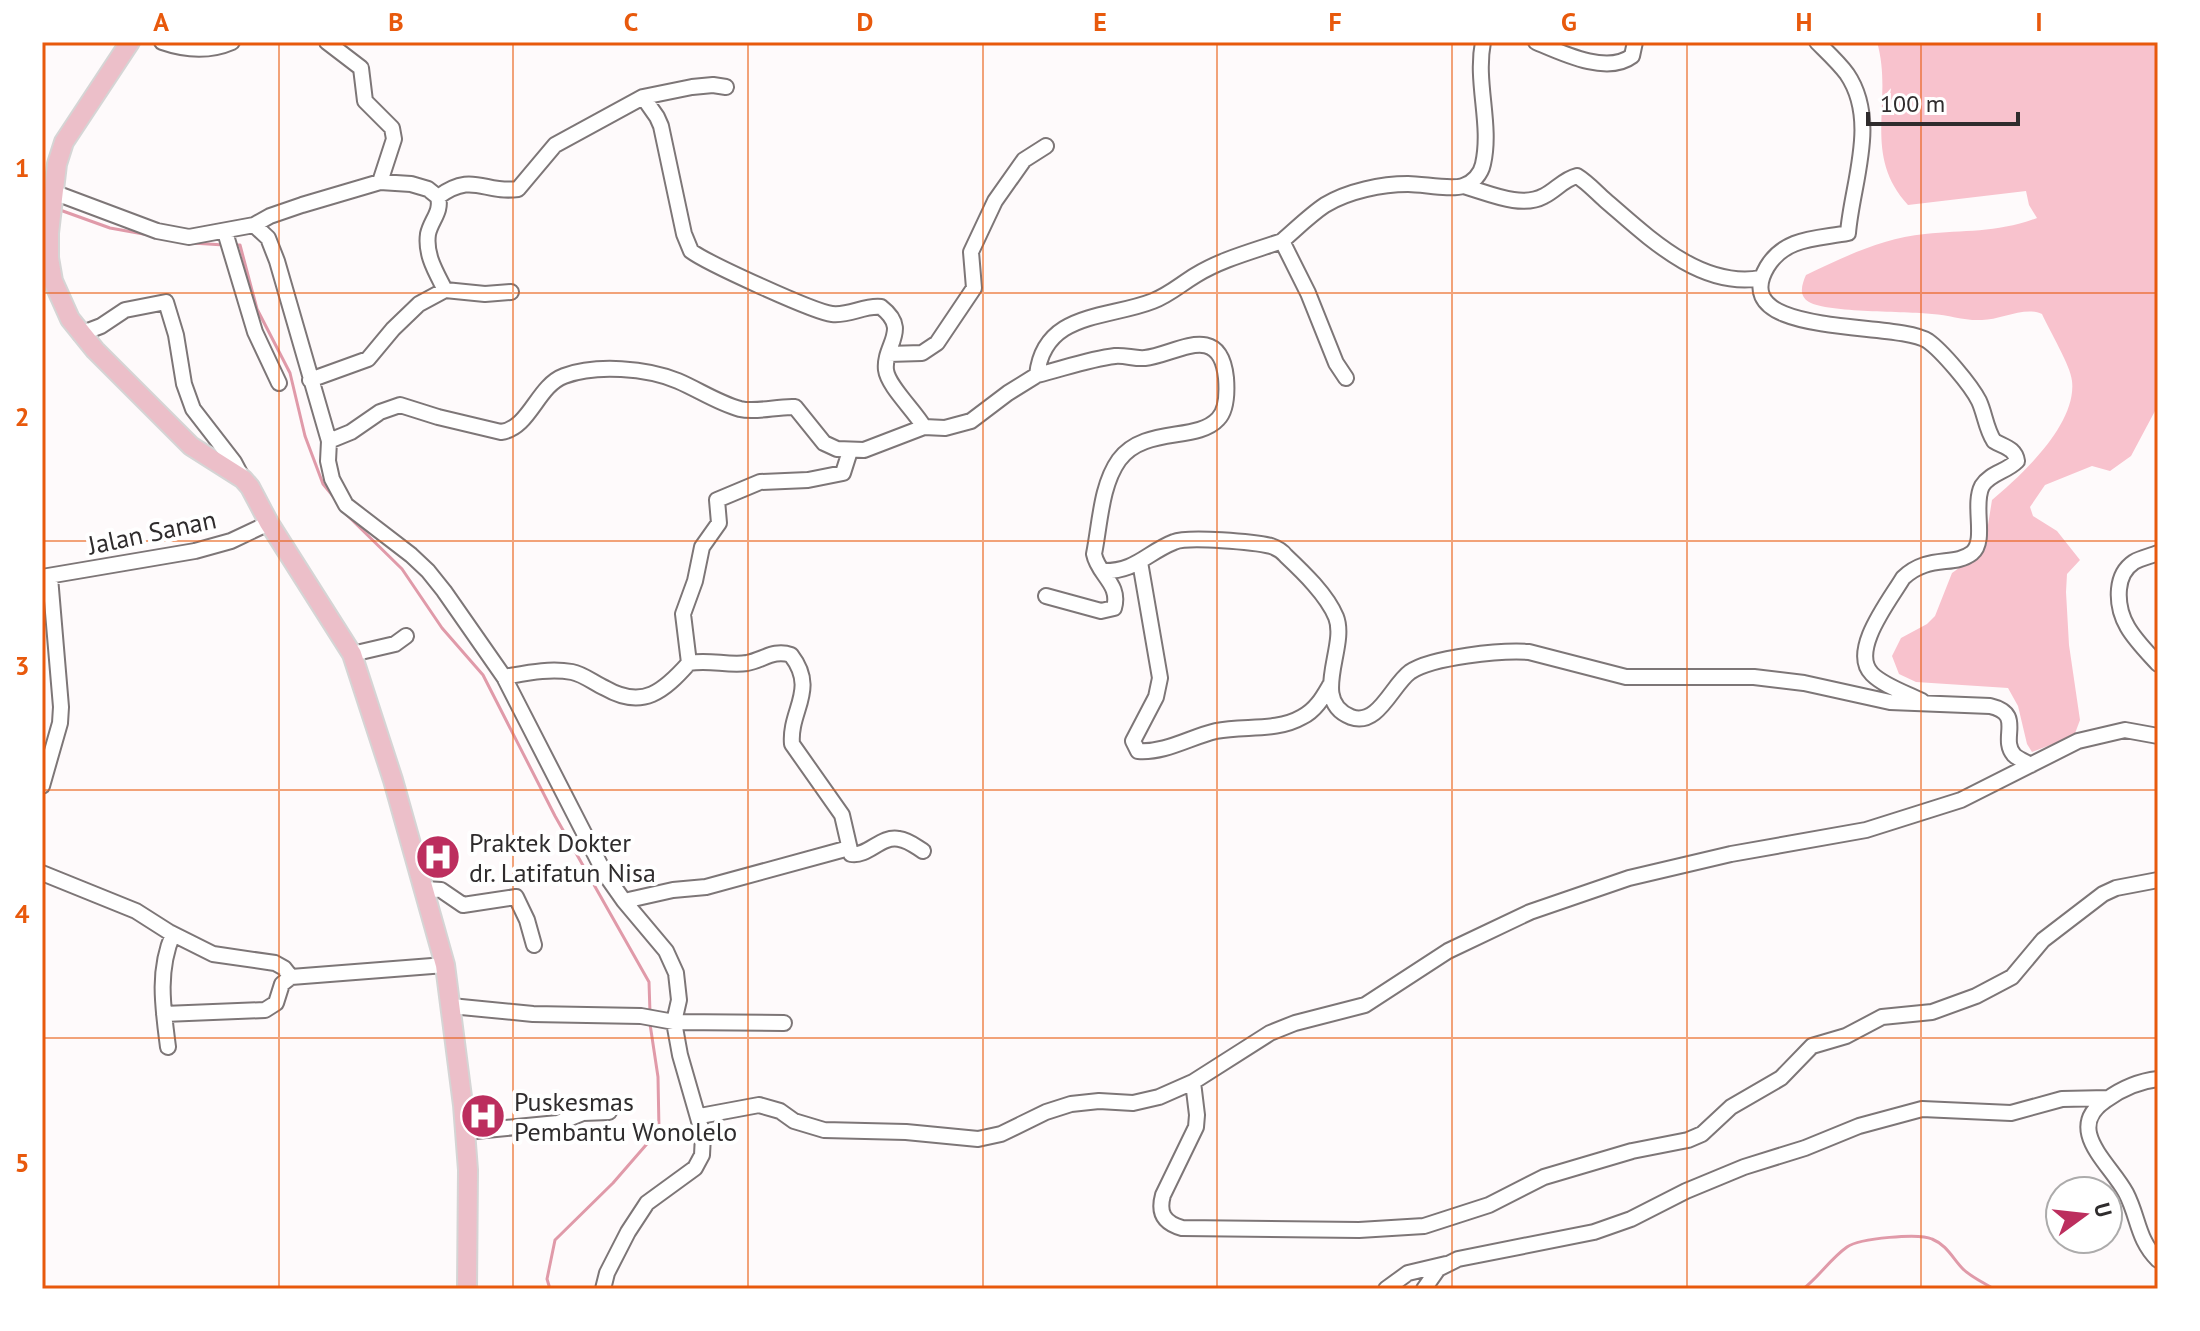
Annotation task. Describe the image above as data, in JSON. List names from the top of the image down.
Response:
{
  "streets": {
    "street": ["Jalan Sanan"]
  },
  "places": {
    "hospital": ["Praktek Dokter dr. Latifatun Nisa", "Puskesmas Pembantu Wonolelo"]
  },
  "scale_bar": "100 m",
  "north": "right",
  "grid": {
    "columns": [
      "A",
      "B",
      "C",
      "D",
      "E",
      "F",
      "G",
      "H",
      "I"
    ],
    "rows": [
      "1",
      "2",
      "3",
      "4",
      "5"
    ]
  }
}
